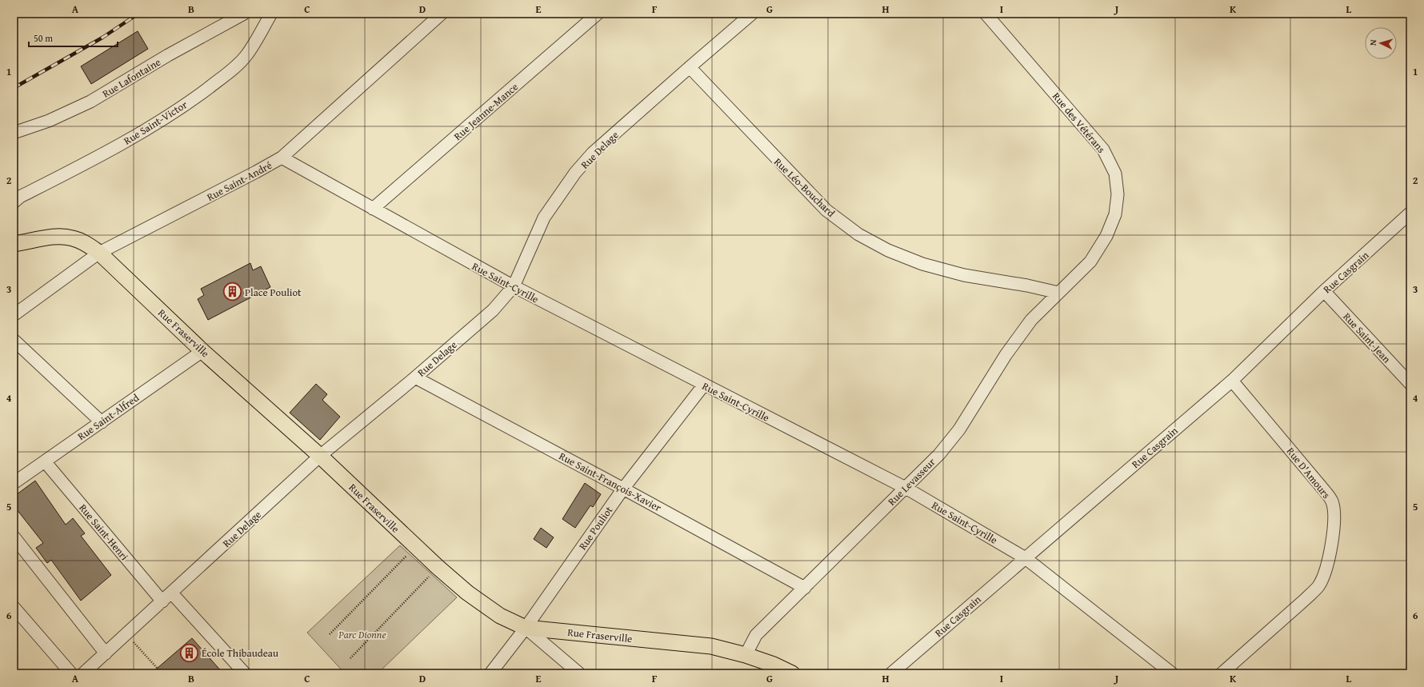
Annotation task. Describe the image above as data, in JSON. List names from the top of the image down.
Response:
{
  "streets": {
    "main road": ["Rue Fraserville"],
    "street": [
      "Rue Lafontaine",
      "Rue Jeanne-Mance",
      "Rue Saint-Victor",
      "Rue des Vétérans",
      "Rue Delage",
      "Rue Saint-André",
      "Rue Léo-Bouchard",
      "Rue Casgrain",
      "Rue Saint-Cyrille",
      "Rue Saint-Jean",
      "Rue Saint-Alfred",
      "Rue D'Amours",
      "Rue Saint-François-Xavier",
      "Rue Levasseur",
      "Rue Pouliot",
      "Rue Saint-Henri"
    ]
  },
  "crossings": [
    ["Rue Jeanne-Mance", "Rue Saint-Cyrille"],
    ["Rue des Vétérans", "Rue Léo-Bouchard"],
    ["Rue des Vétérans", "Rue Levasseur"],
    ["Rue Delage", "Rue Léo-Bouchard"],
    ["Rue Delage", "Rue Saint-Cyrille"],
    ["Rue Delage", "Rue Fraserville"],
    ["Rue Delage", "Rue Saint-François-Xavier"],
    ["Rue Delage", "Rue Saint-Henri"],
    ["Rue Saint-André", "Rue Saint-Cyrille"],
    ["Rue Saint-André", "Rue Fraserville"],
    ["Rue Léo-Bouchard", "Rue Levasseur"],
    ["Rue Casgrain", "Rue Saint-Cyrille"],
    ["Rue Casgrain", "Rue Saint-Jean"],
    ["Rue Casgrain", "Rue D'Amours"],
    ["Rue Saint-Cyrille", "Rue Levasseur"],
    ["Rue Saint-Cyrille", "Rue Pouliot"],
    ["Rue Fraserville", "Rue Saint-Alfred"],
    ["Rue Fraserville", "Rue Levasseur"],
    ["Rue Fraserville", "Rue Pouliot"],
    ["Rue Saint-Alfred", "Rue Saint-Henri"],
    ["Rue Saint-François-Xavier", "Rue Levasseur"],
    ["Rue Saint-François-Xavier", "Rue Pouliot"]
  ],
  "parks": ["Parc Dionne"],
  "places": {
    "building": ["Place Pouliot", "École Thibaudeau"]
  },
  "scale_bar": "50 m",
  "north": "left",
  "grid": {
    "columns": [
      "A",
      "B",
      "C",
      "D",
      "E",
      "F",
      "G",
      "H",
      "I",
      "J",
      "K",
      "L"
    ],
    "rows": [
      "1",
      "2",
      "3",
      "4",
      "5",
      "6"
    ]
  }
}
